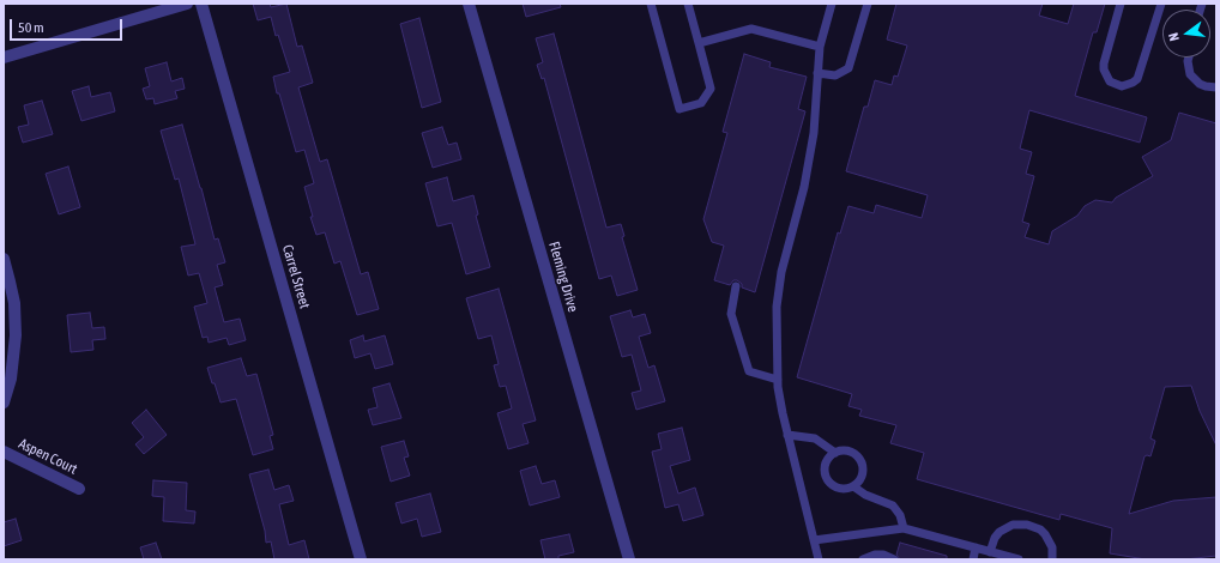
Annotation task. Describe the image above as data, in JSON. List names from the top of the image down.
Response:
{
  "streets": {
    "street": ["Carrel Street", "Fleming Drive", "Aspen Court"]
  },
  "scale_bar": "50 m",
  "north": "left"
}
